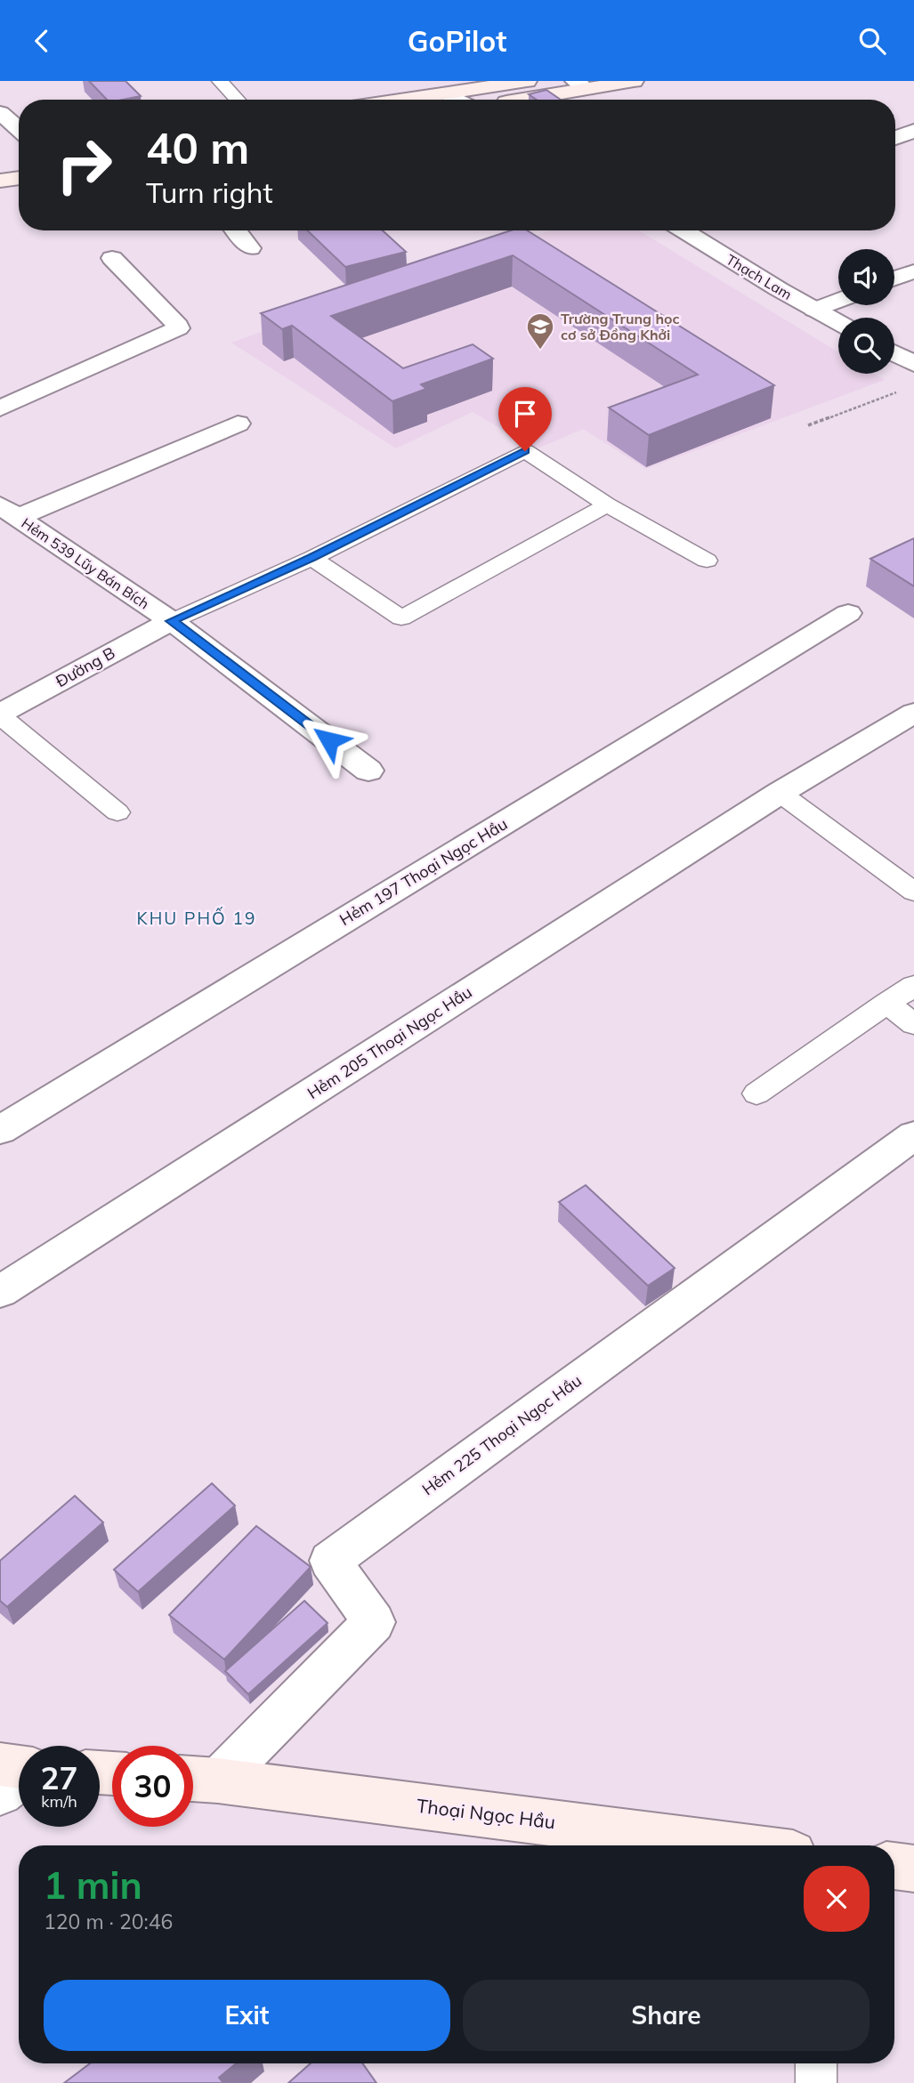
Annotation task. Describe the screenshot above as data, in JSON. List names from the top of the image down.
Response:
{
  "streets": {
    "main road": ["Thoại Ngọc Hầu"],
    "street": [
      "Thạch Lam",
      "Hẻm 539 Lũy Bán Bích",
      "Đường B",
      "Hẻm 197 Thoại Ngọc Hầu",
      "Hẻm 205 Thoại Ngọc Hầu",
      "Hẻm 225 Thoại Ngọc Hầu"
    ]
  },
  "crossings": [
    ["Hẻm 539 Lũy Bán Bích", "Đường B"],
    ["Hẻm 225 Thoại Ngọc Hầu", "Thoại Ngọc Hầu"]
  ],
  "districts": ["KHU PHỐ 19"],
  "places": {
    "school or university": ["Trường Trung học cơ sở Đồng Khởi"]
  },
  "page": {
    "header": "GoPilot",
    "turn": ["40 m", "Turn right"],
    "speed": "27 km/h",
    "limit": "30",
    "heading": ["1 min", "120 m · 20:46"],
    "buttons": ["Exit", "Share"]
  }
}
